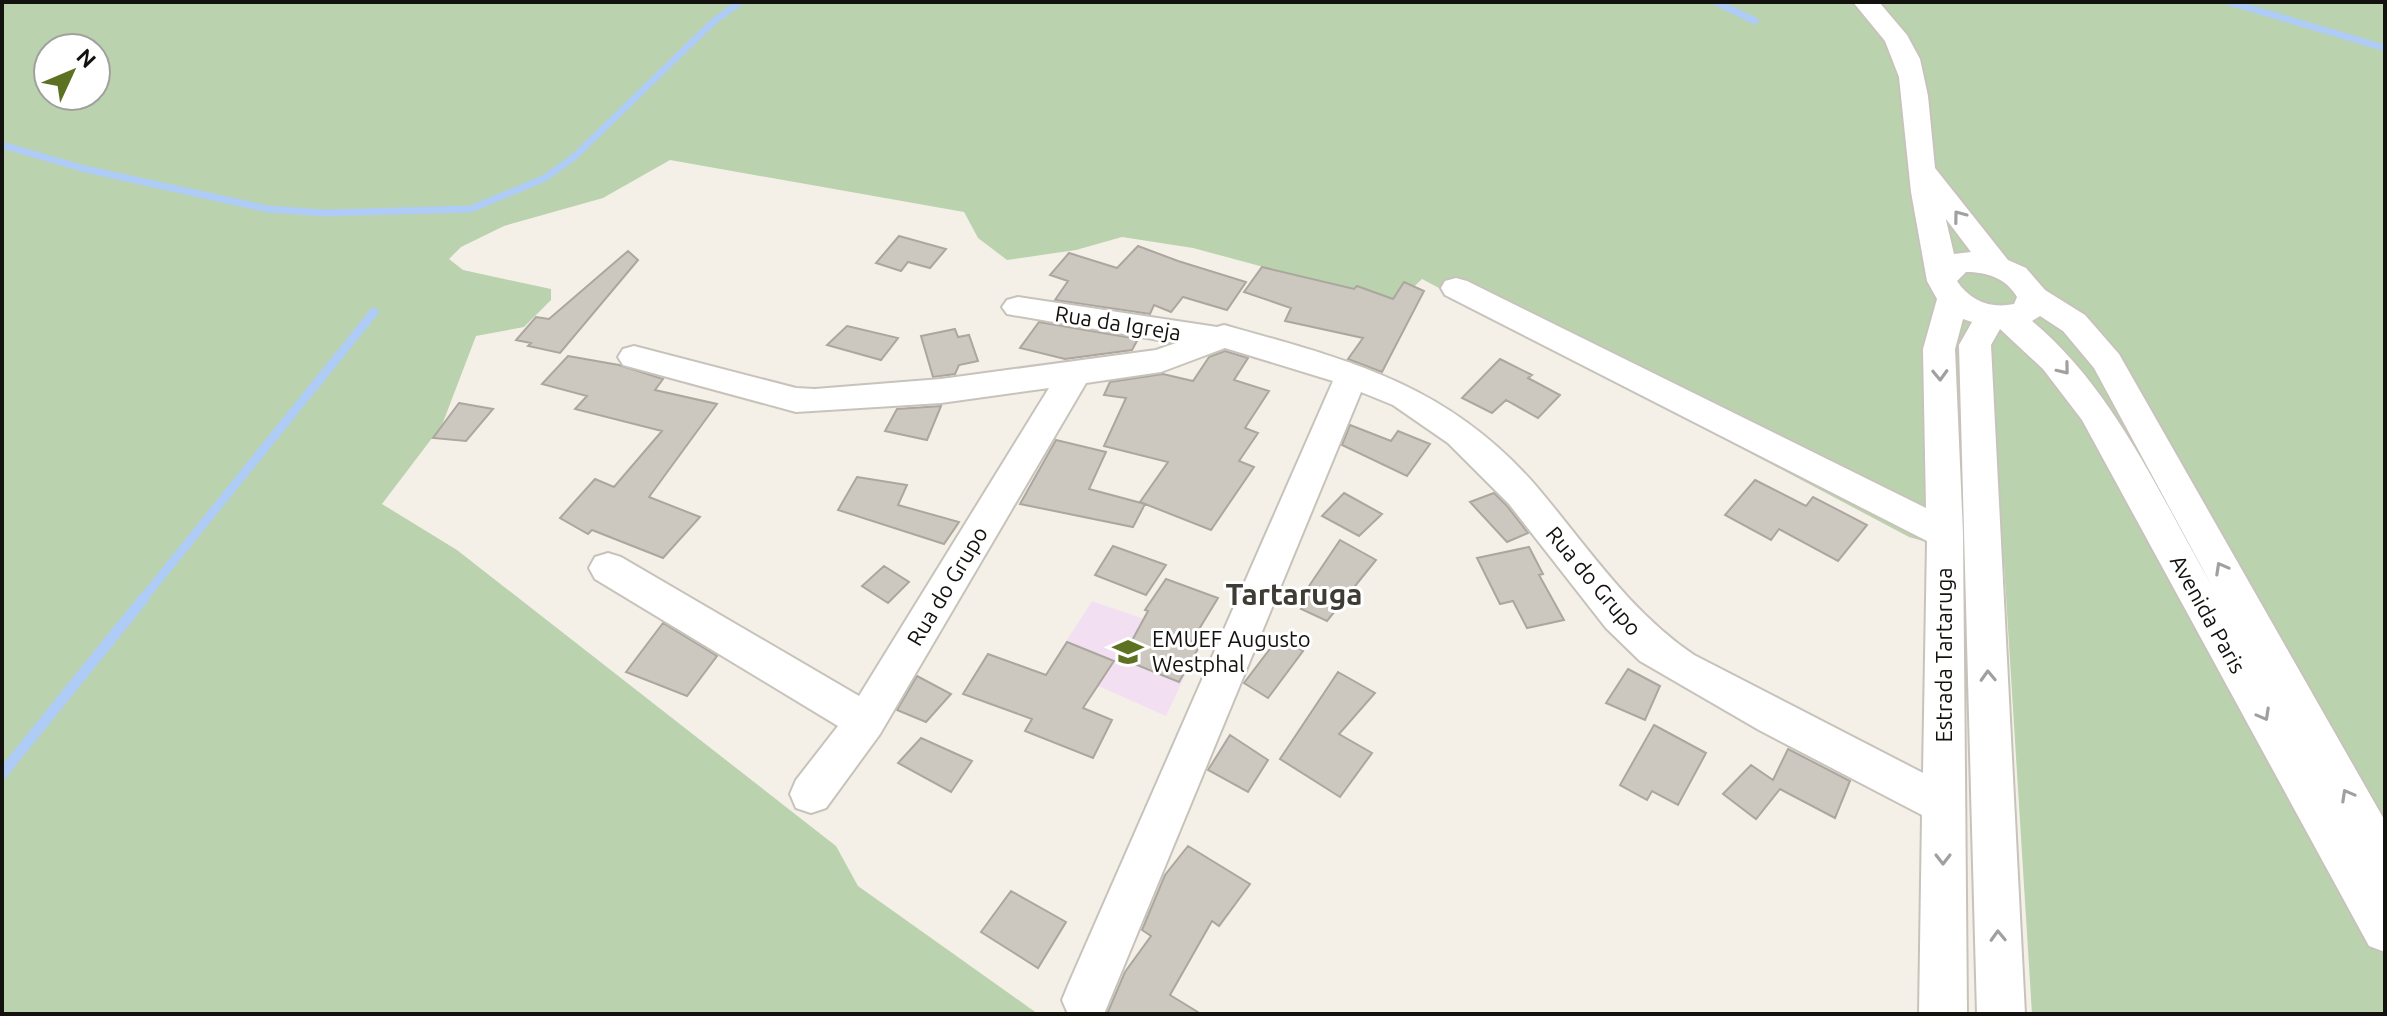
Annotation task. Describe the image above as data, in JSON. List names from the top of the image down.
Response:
{
  "streets": {
    "street": [
      "Rua da Igreja",
      "Rua do Grupo",
      "Avenida Paris",
      "Estrada Tartaruga"
    ]
  },
  "crossings": [
    ["Rua da Igreja", "Rua do Grupo"],
    ["Rua do Grupo", "Estrada Tartaruga"],
    ["Avenida Paris", "Estrada Tartaruga"]
  ],
  "districts": ["Tartaruga"],
  "places": {
    "school or university": ["EMUEF Augusto Westphal"]
  },
  "north": "top right"
}
